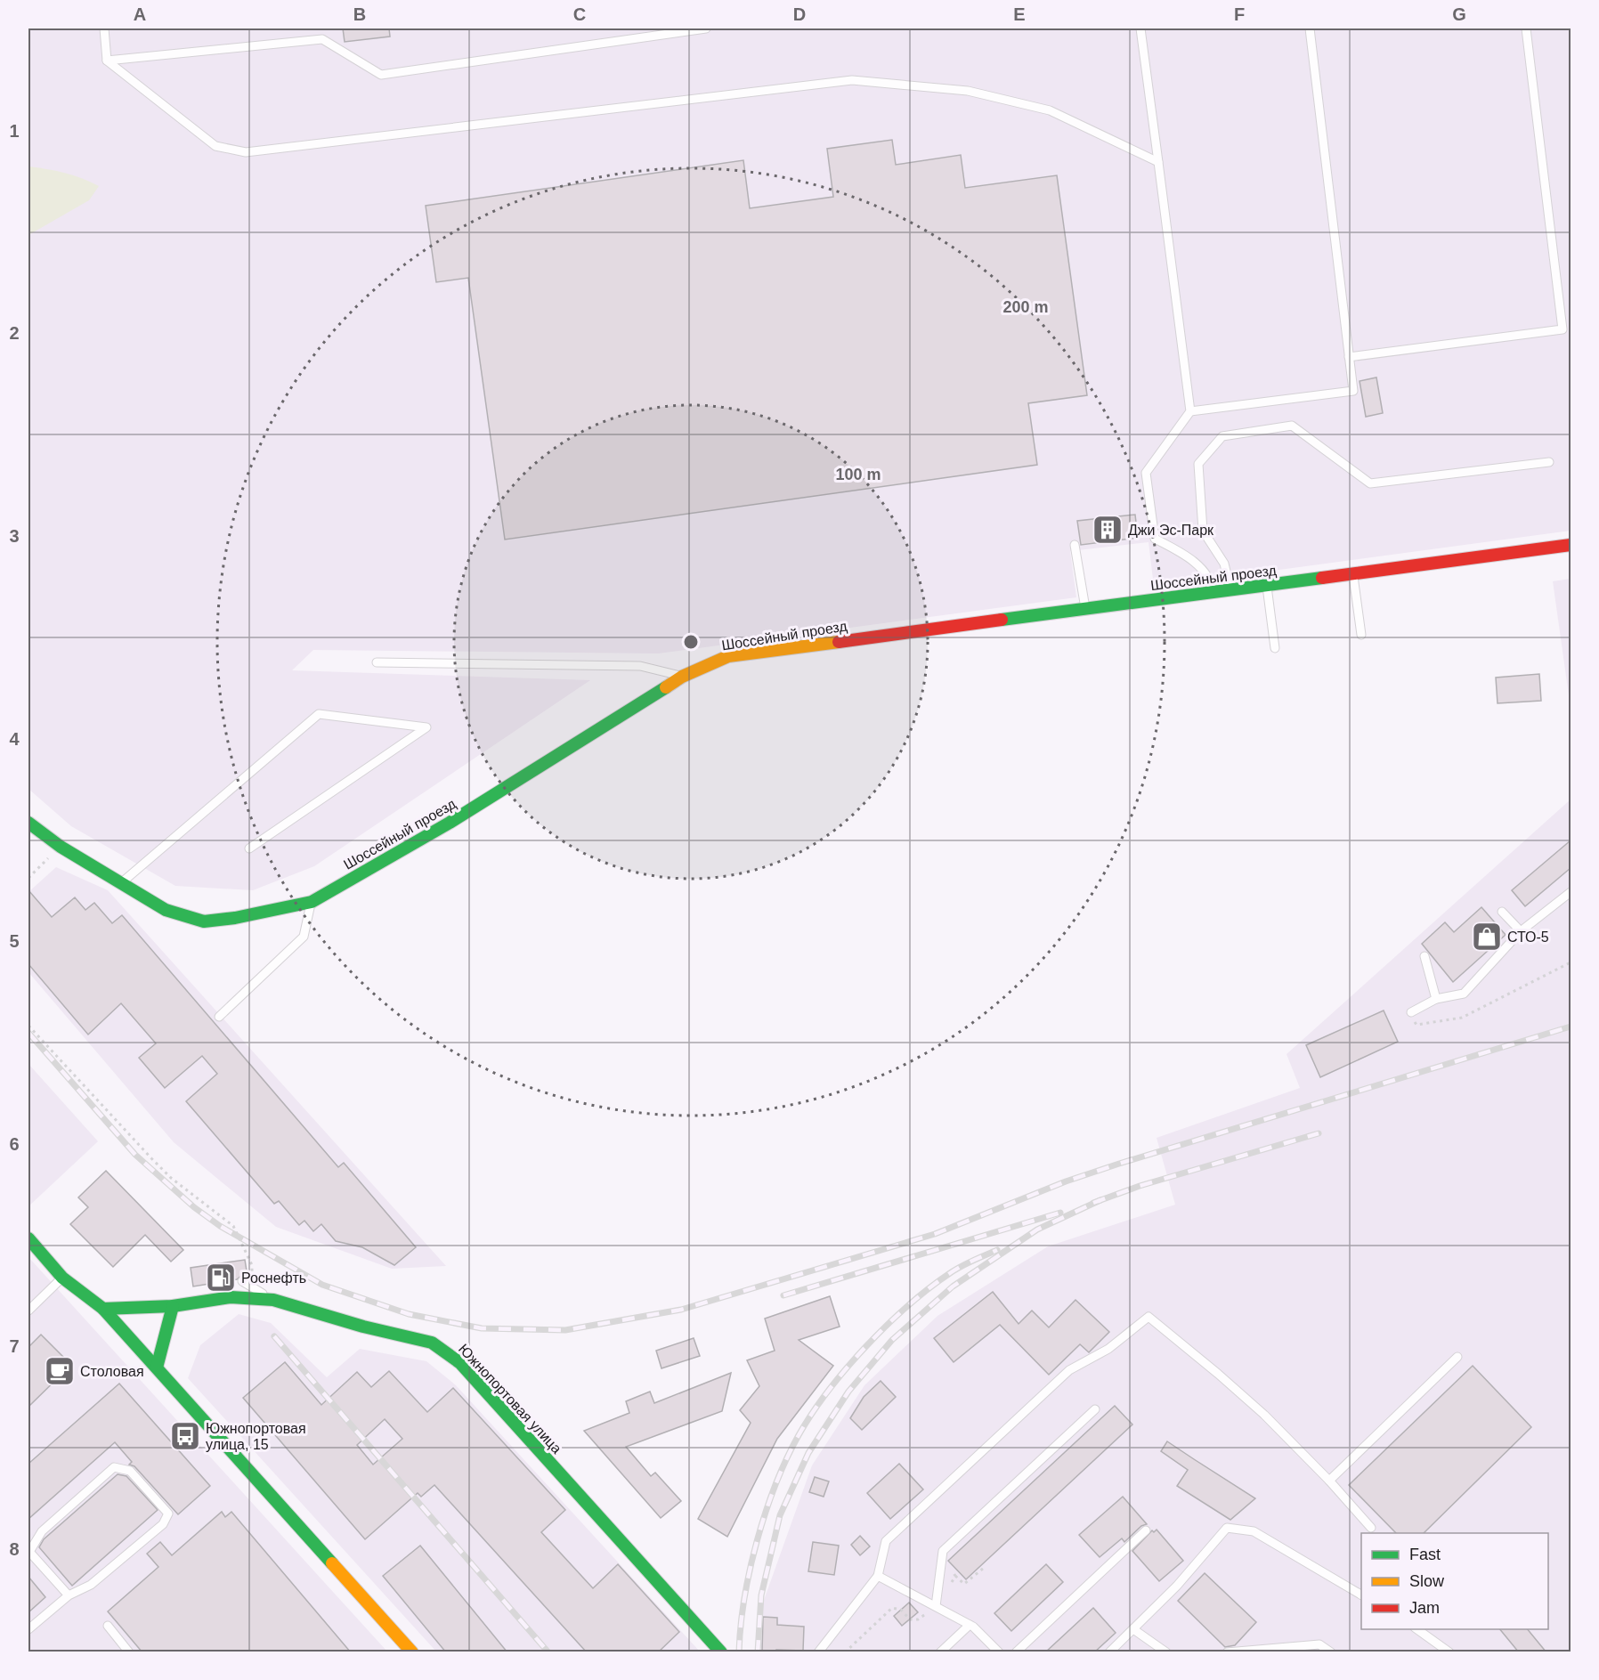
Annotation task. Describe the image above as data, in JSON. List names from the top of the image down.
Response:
{
  "streets": {
    "street": ["Шоссейный проезд", "Южнопортовая улица"]
  },
  "places": {
    "building": ["Джи Эс-Парк"],
    "shop": ["СТО-5"],
    "fuel station": ["Роснефть"],
    "cafe": ["Столовая"],
    "bus stop": ["Южнопортовая улица, 15"]
  },
  "legend": ["Fast", "Slow", "Jam"],
  "grid": {
    "columns": [
      "A",
      "B",
      "C",
      "D",
      "E",
      "F",
      "G"
    ],
    "rows": [
      "1",
      "2",
      "3",
      "4",
      "5",
      "6",
      "7",
      "8"
    ]
  },
  "rings": ["200 m", "100 m"]
}
